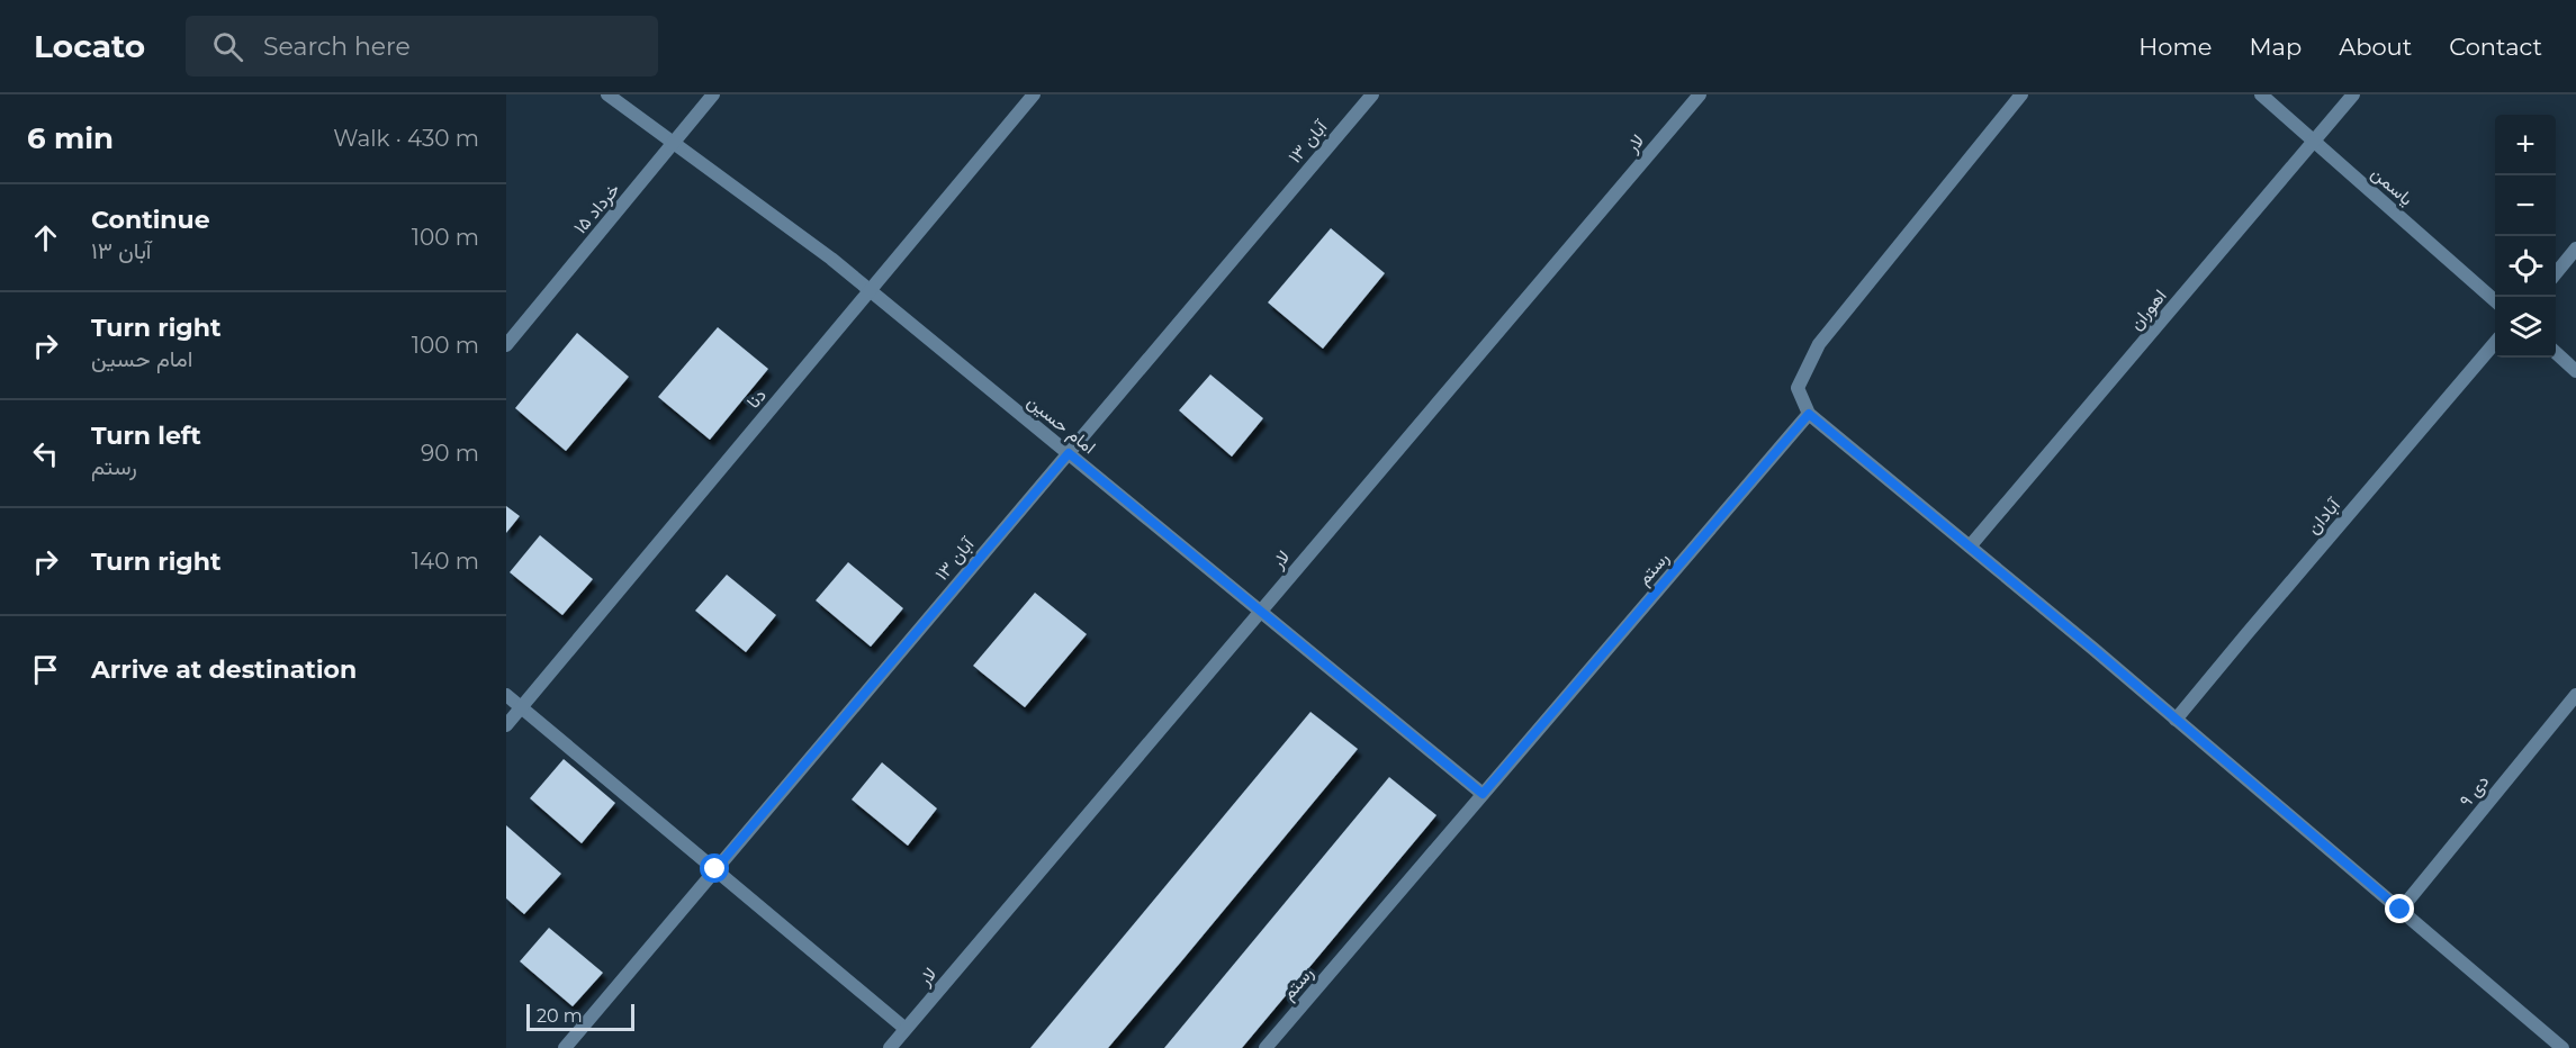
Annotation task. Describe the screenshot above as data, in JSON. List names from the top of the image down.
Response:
{
  "streets": {
    "street": [
      "۱۳ آبان",
      "لار",
      "یاسمن",
      "۱۵ خرداد",
      "اهوران",
      "دنا",
      "امام حسین",
      "آبادان",
      "رستم",
      "۹ دی"
    ]
  },
  "crossings": [
    ["۱۳ آبان", "امام حسین"],
    ["لار", "امام حسین"],
    ["یاسمن", "اهوران"],
    ["۱۵ خرداد", "امام حسین"],
    ["دنا", "امام حسین"],
    ["امام حسین", "رستم"]
  ],
  "scale_bar": "20 m",
  "page": {
    "header": "Locato",
    "search": "Search here",
    "nav": [
      "Home",
      "Map",
      "About",
      "Contact"
    ],
    "heading": ["6 min", "Walk · 430 m"],
    "map_buttons": ["+", "−"],
    "list": [
      ["Continue", "۱۳ آبان", "100 m"],
      ["Turn right", "امام حسین", "100 m"],
      ["Turn left", "رستم", "90 m"],
      ["Turn right", "140 m"],
      "Arrive at destination"
    ],
    "scale": "20 m"
  }
}
